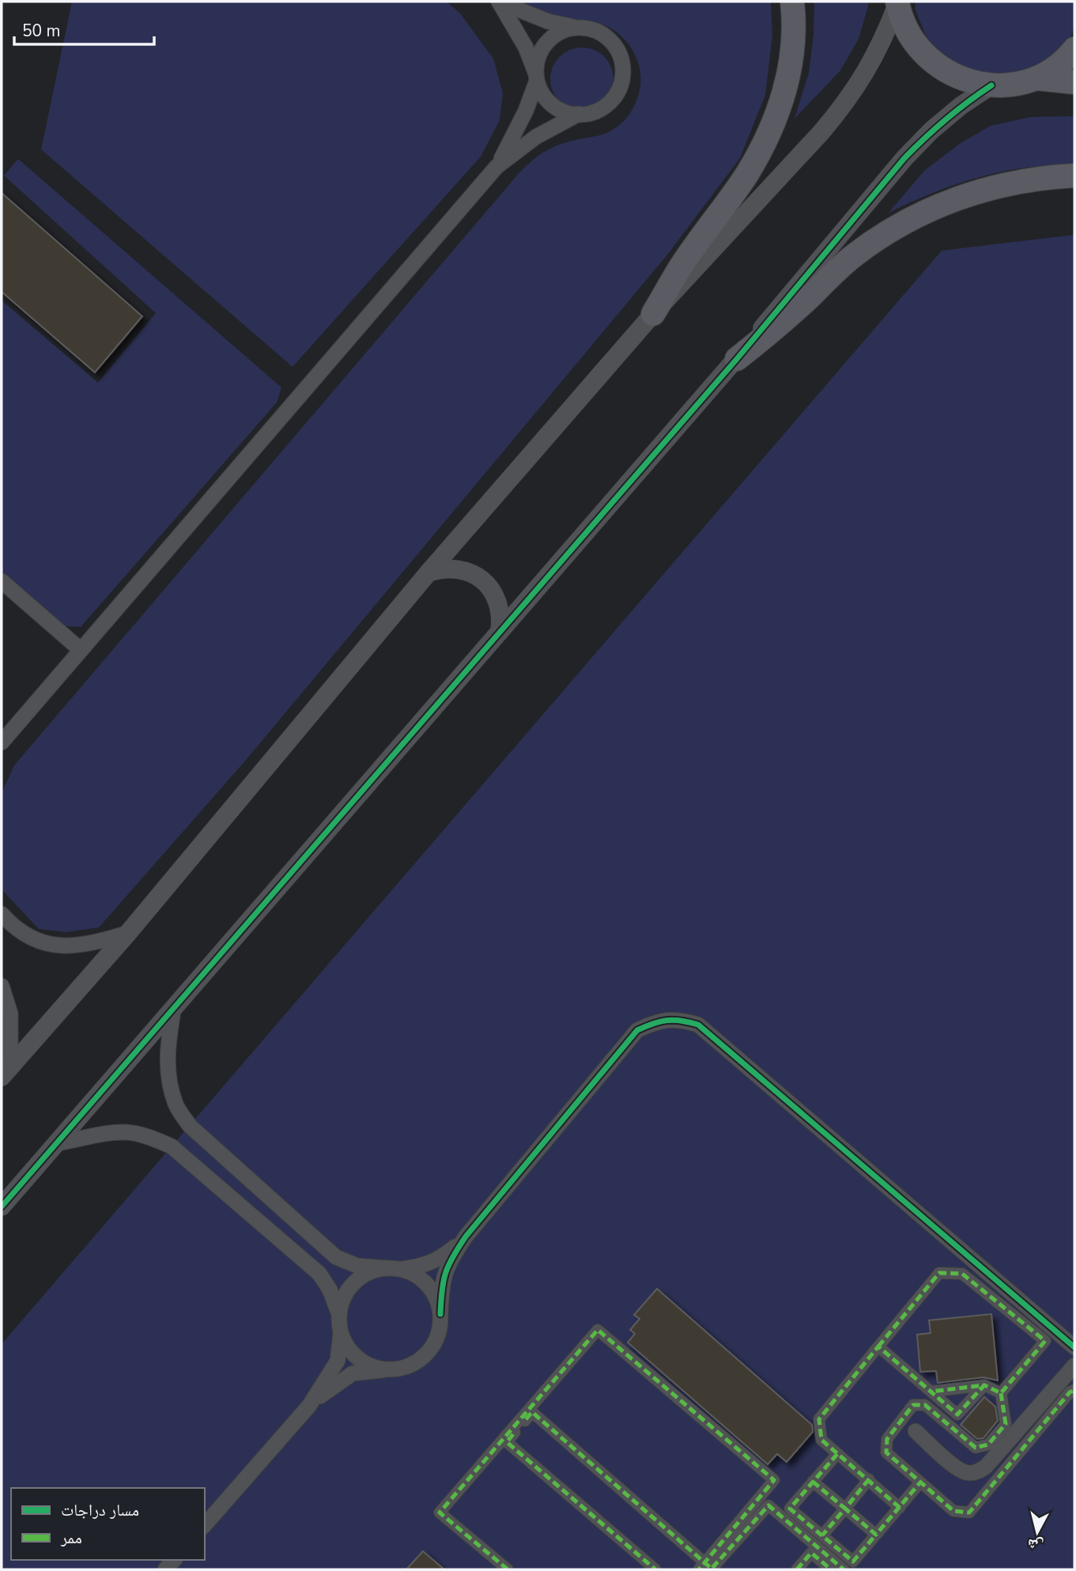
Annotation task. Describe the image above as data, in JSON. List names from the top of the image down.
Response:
{
  "legend": ["مسار دراجات", "ممر"],
  "scale_bar": "50 m",
  "north": "bottom"
}
